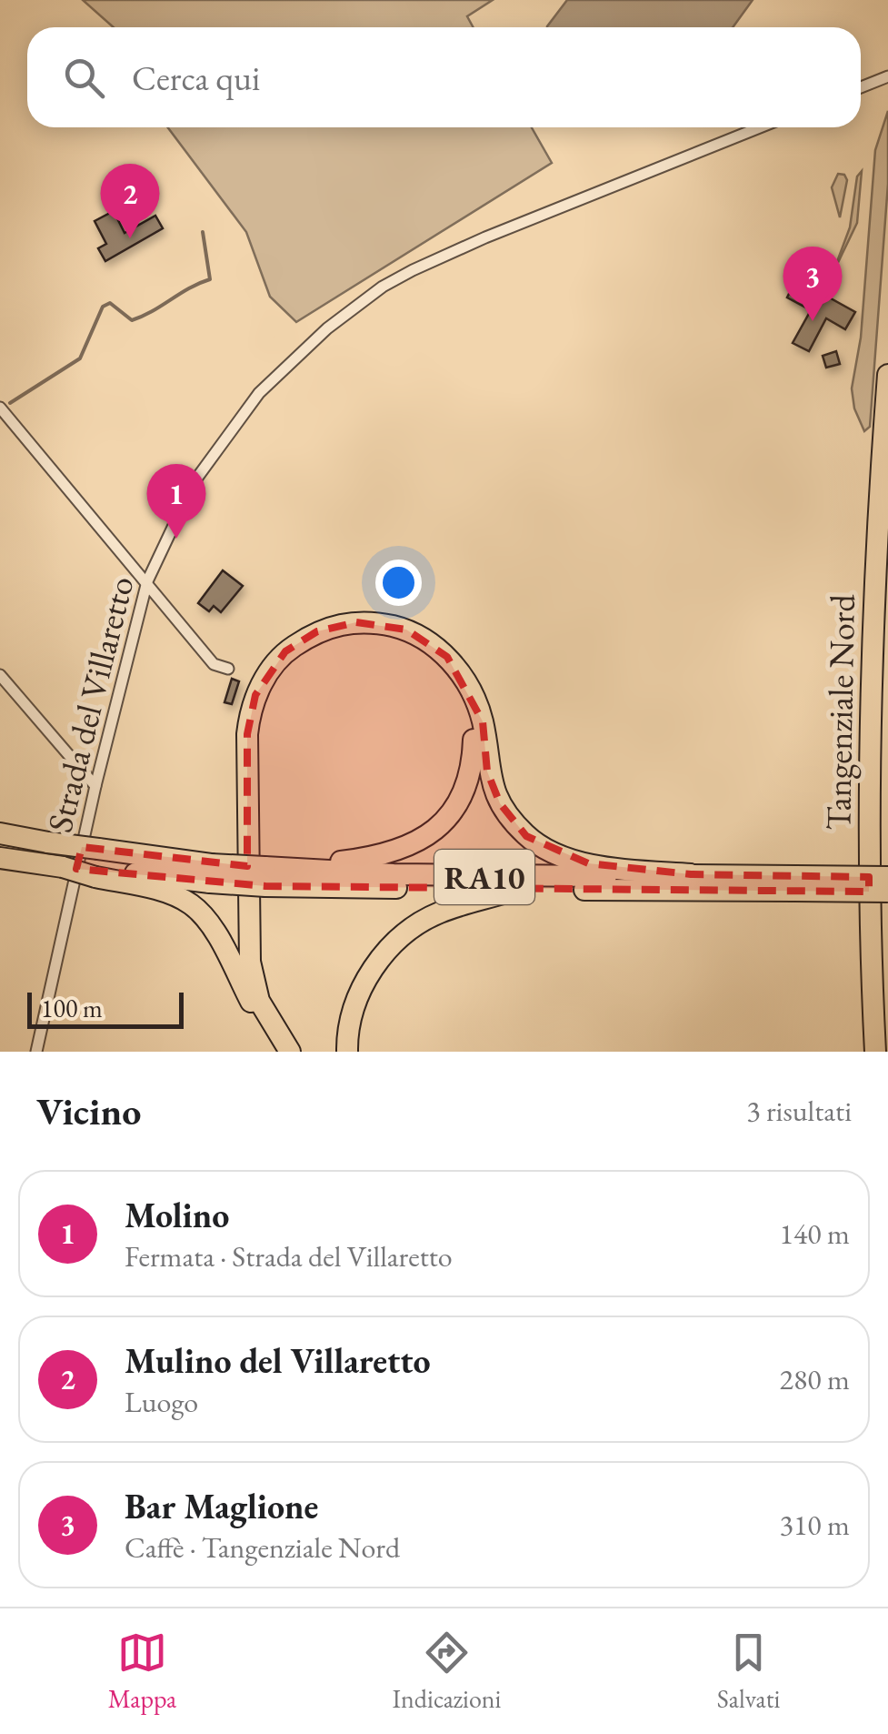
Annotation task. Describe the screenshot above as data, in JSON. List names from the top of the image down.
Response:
{
  "streets": {
    "highway": ["Tangenziale Nord", "RA10"],
    "street": ["Strada del Villaretto"]
  },
  "scale_bar": "100 m",
  "page": {
    "search": "Cerca qui",
    "pins": ["2", "3", "1"],
    "scale": "100 m",
    "heading": ["Vicino", "3 risultati"],
    "list": [
      {
        "mark": "1",
        "name": "Molino",
        "note": "Fermata · Strada del Villaretto",
        "value": "140 m"
      },
      {
        "mark": "2",
        "name": "Mulino del Villaretto",
        "note": "Luogo",
        "value": "280 m"
      },
      {
        "mark": "3",
        "name": "Bar Maglione",
        "note": "Caffè · Tangenziale Nord",
        "value": "310 m"
      }
    ],
    "nav": ["Mappa", "Indicazioni", "Salvati"]
  }
}
